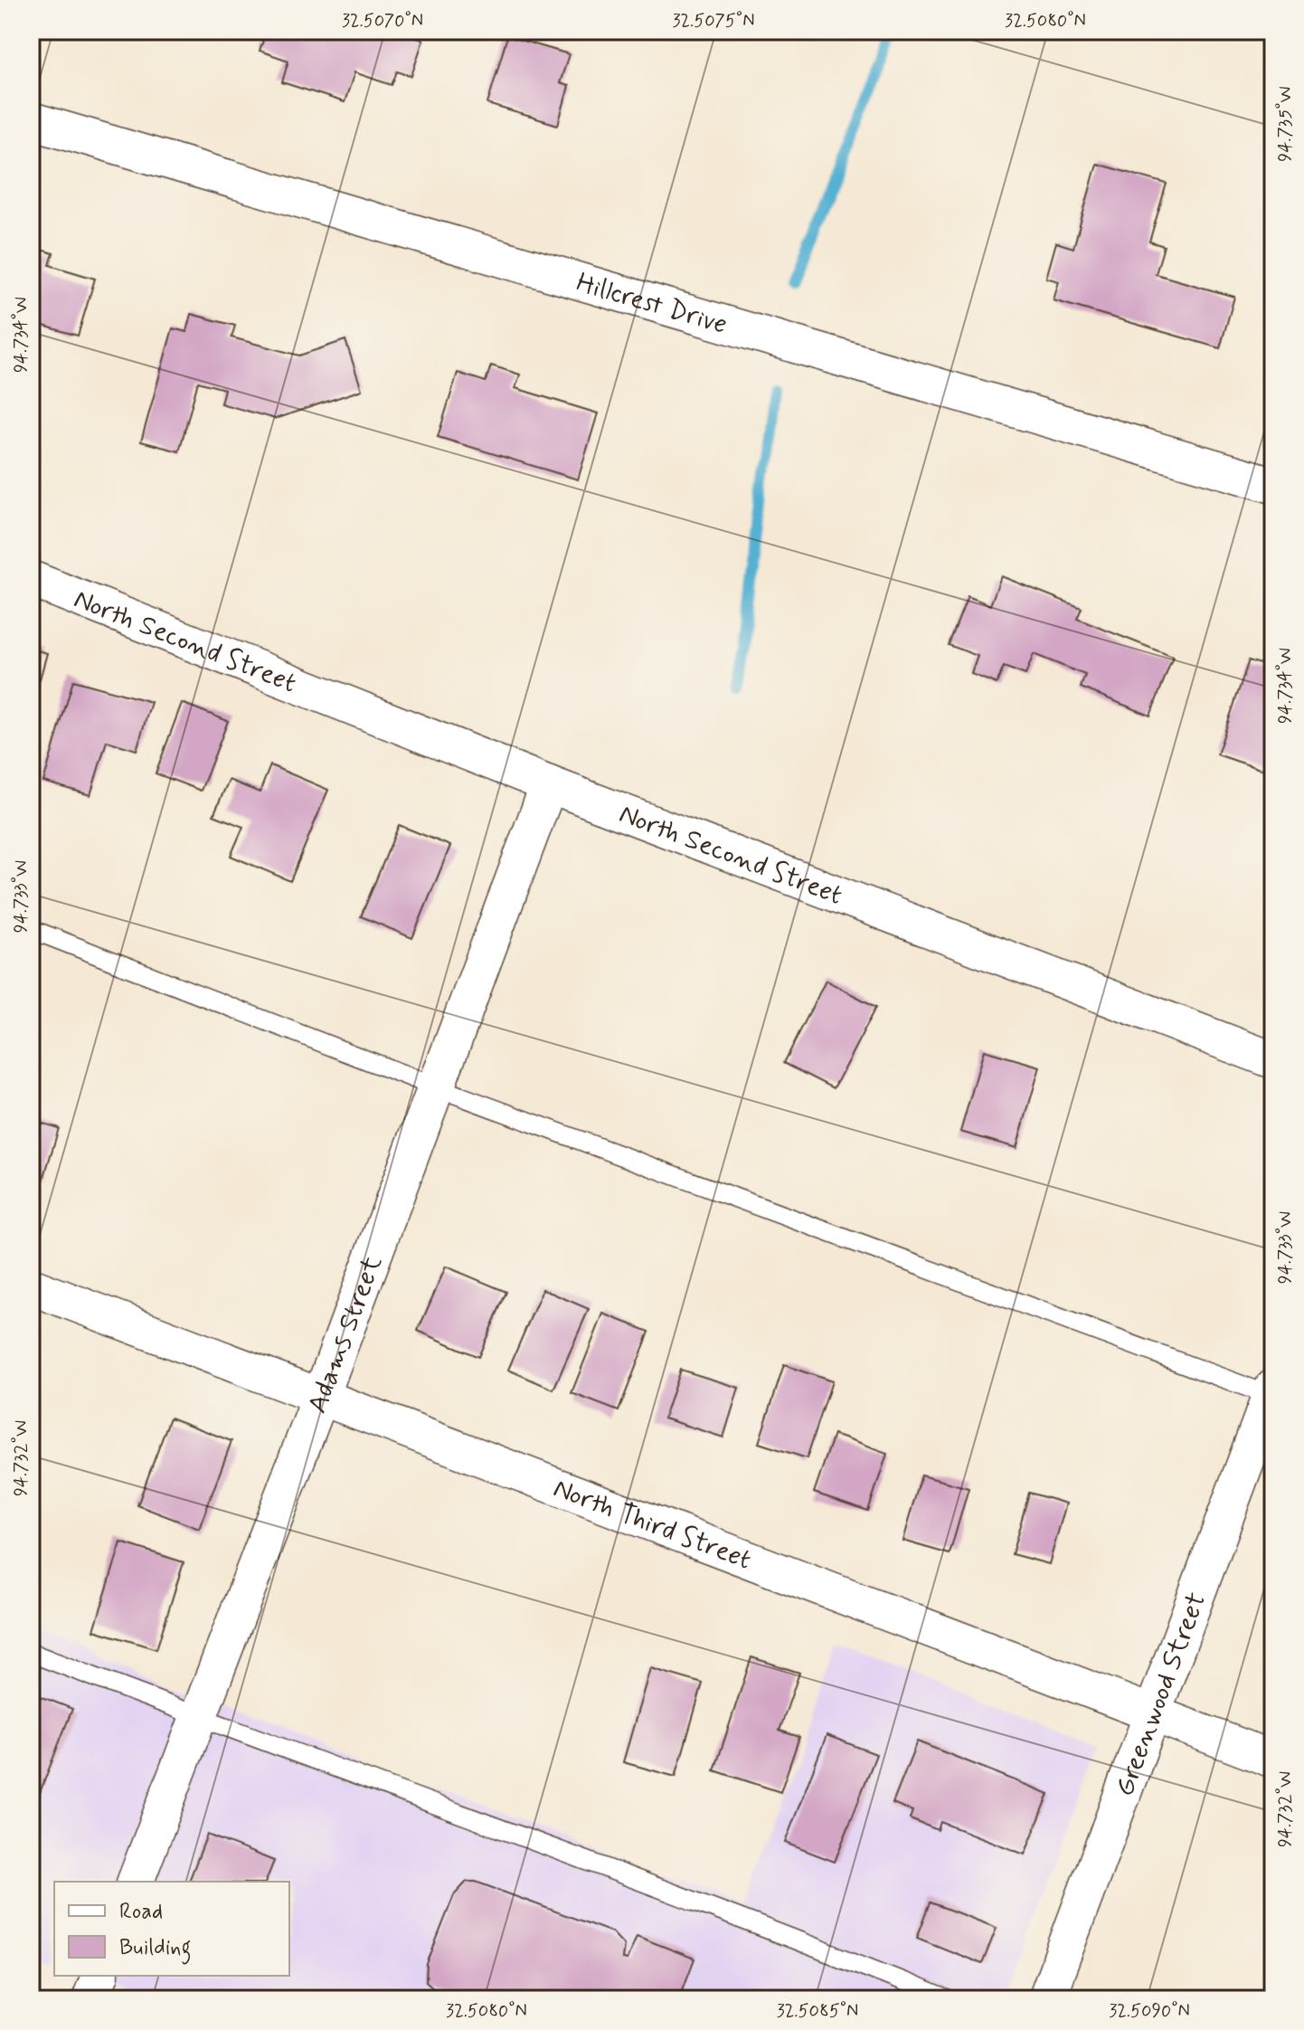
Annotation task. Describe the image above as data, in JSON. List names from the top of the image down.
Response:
{
  "streets": {
    "street": [
      "Hillcrest Drive",
      "North Second Street",
      "Adams Street",
      "North Third Street",
      "Greenwood Street"
    ]
  },
  "crossings": [
    ["North Second Street", "Adams Street"],
    ["Adams Street", "North Third Street"],
    ["North Third Street", "Greenwood Street"]
  ],
  "legend": ["Road", "Building"],
  "coordinates": [
    "32.5070°N",
    "32.5075°N",
    "32.5080°N",
    "94.735°W",
    "94.734°W",
    "94.733°W",
    "94.732°W",
    "32.5085°N",
    "32.5090°N"
  ]
}
